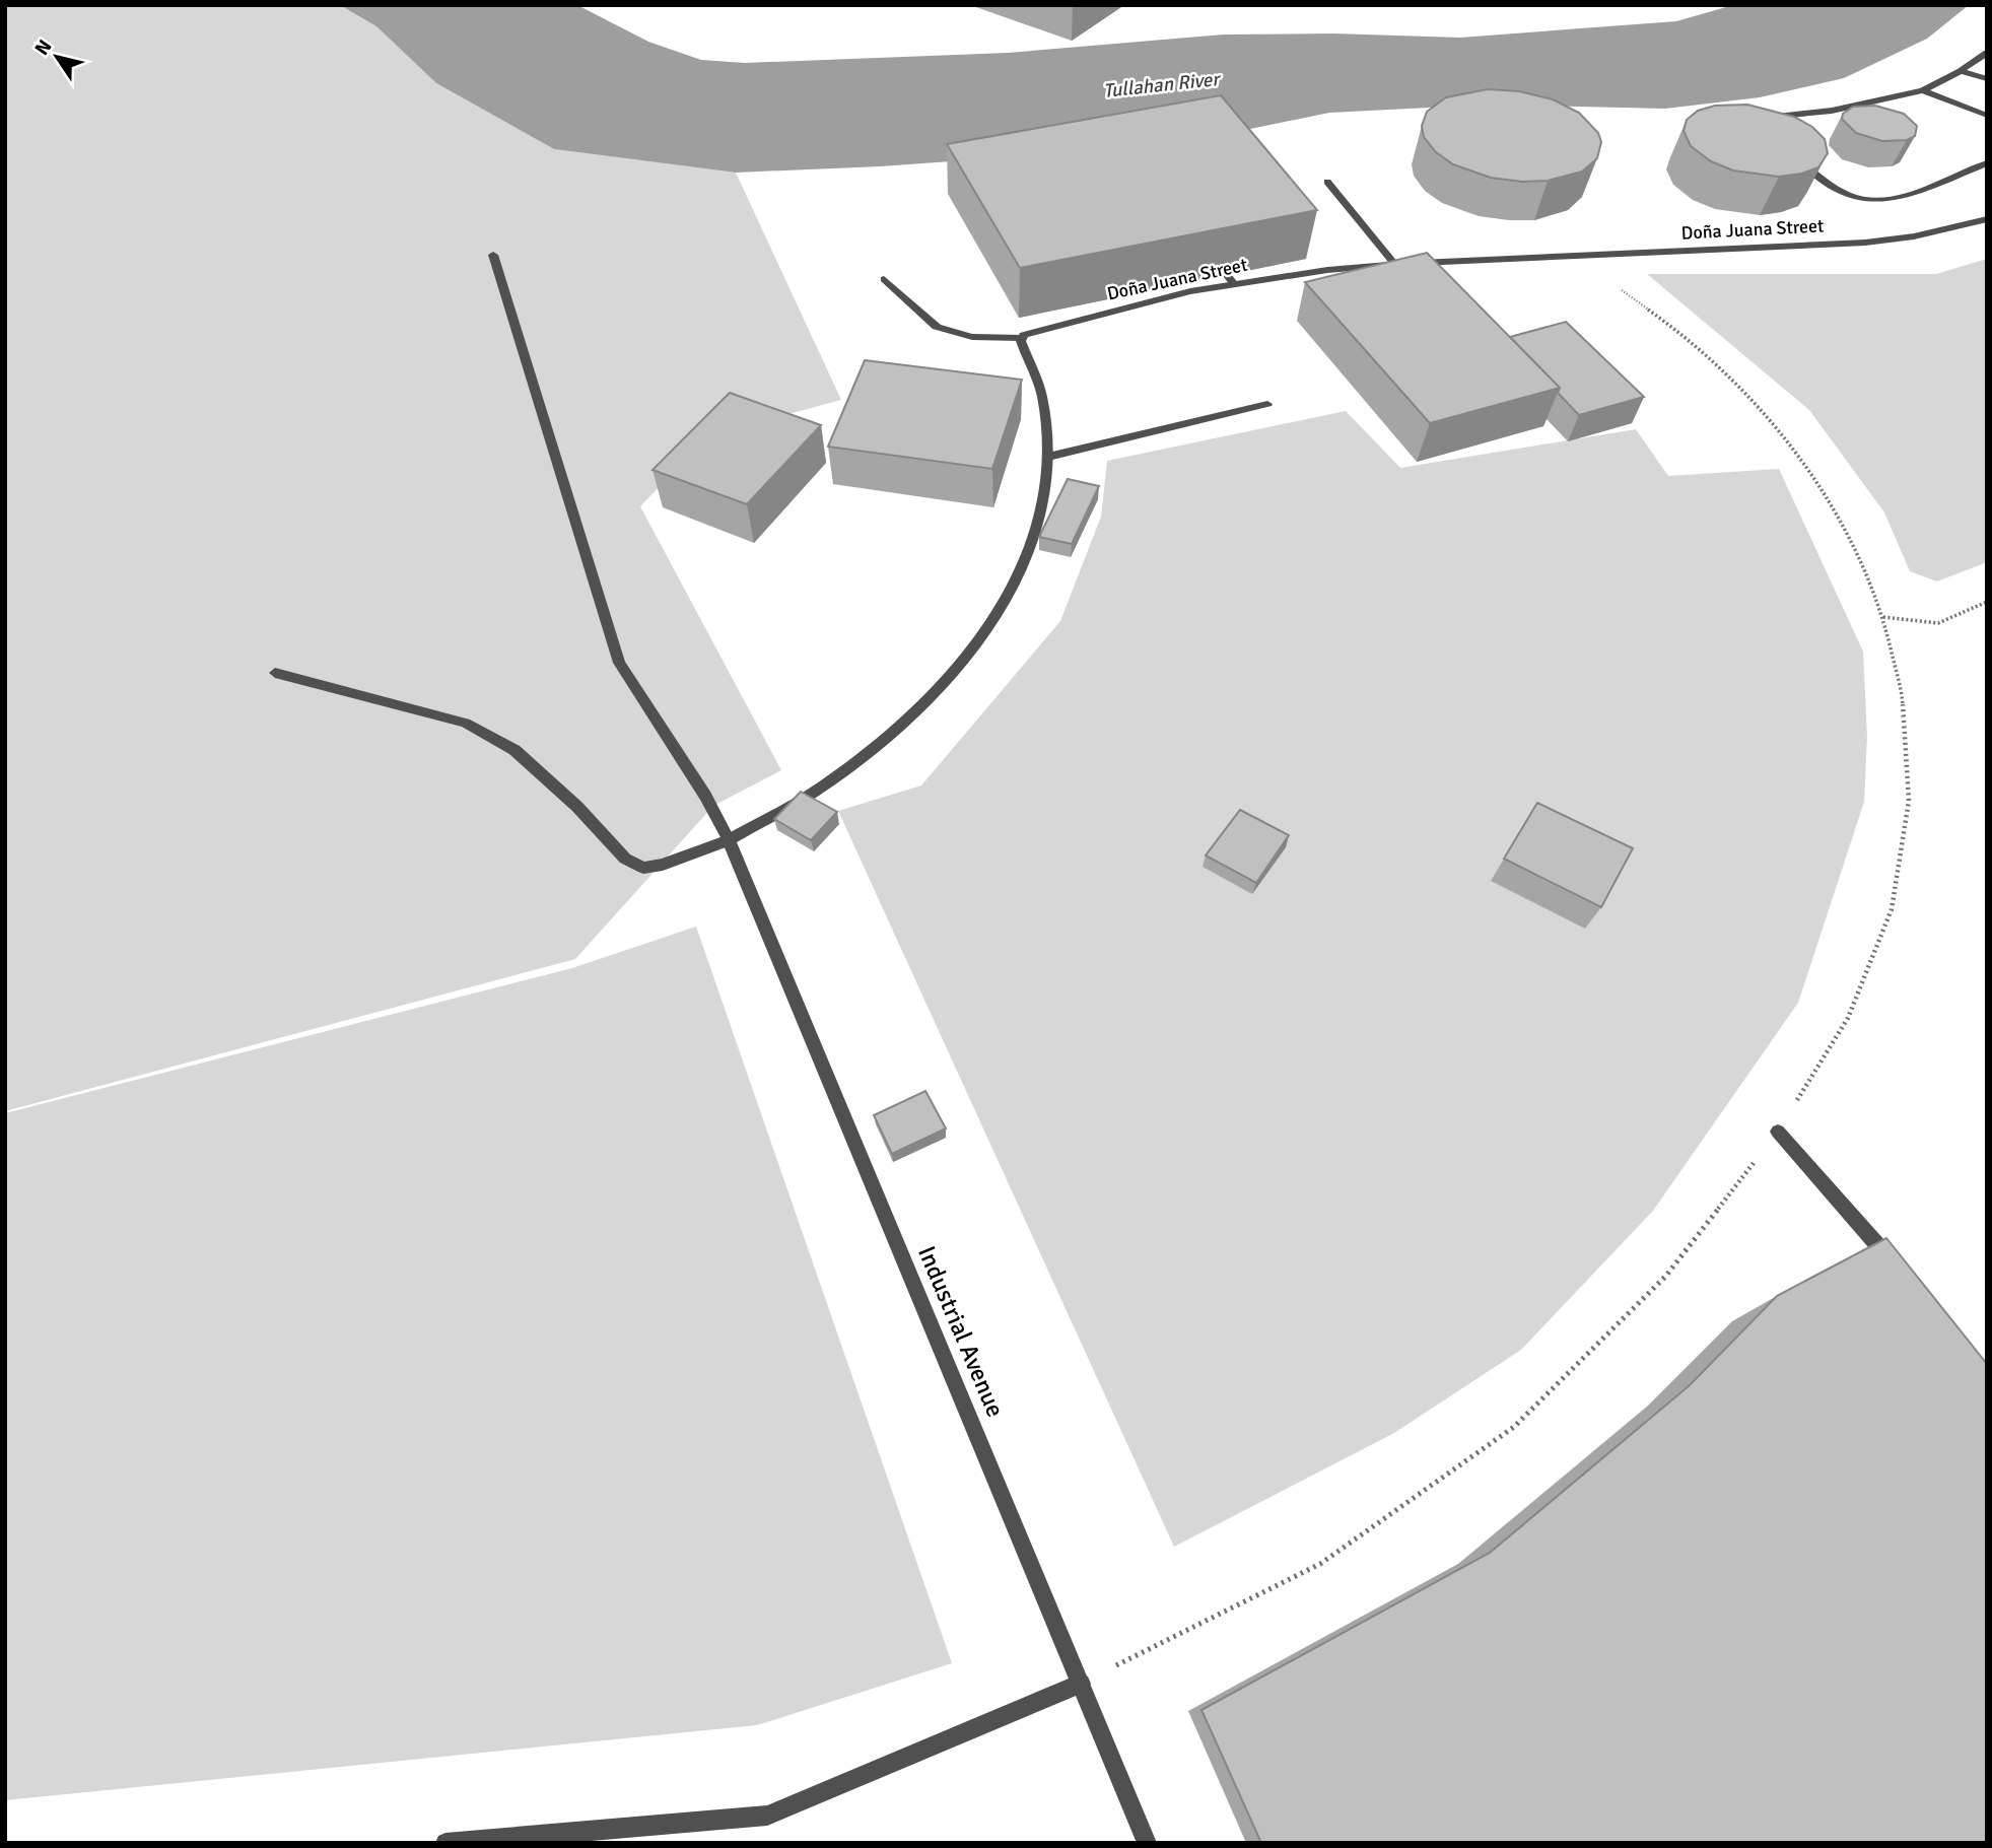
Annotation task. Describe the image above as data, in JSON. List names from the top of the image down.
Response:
{
  "streets": {
    "street": ["Doña Juana Street", "Industrial Avenue"]
  },
  "water": ["Tullahan River"],
  "north": "top left"
}
